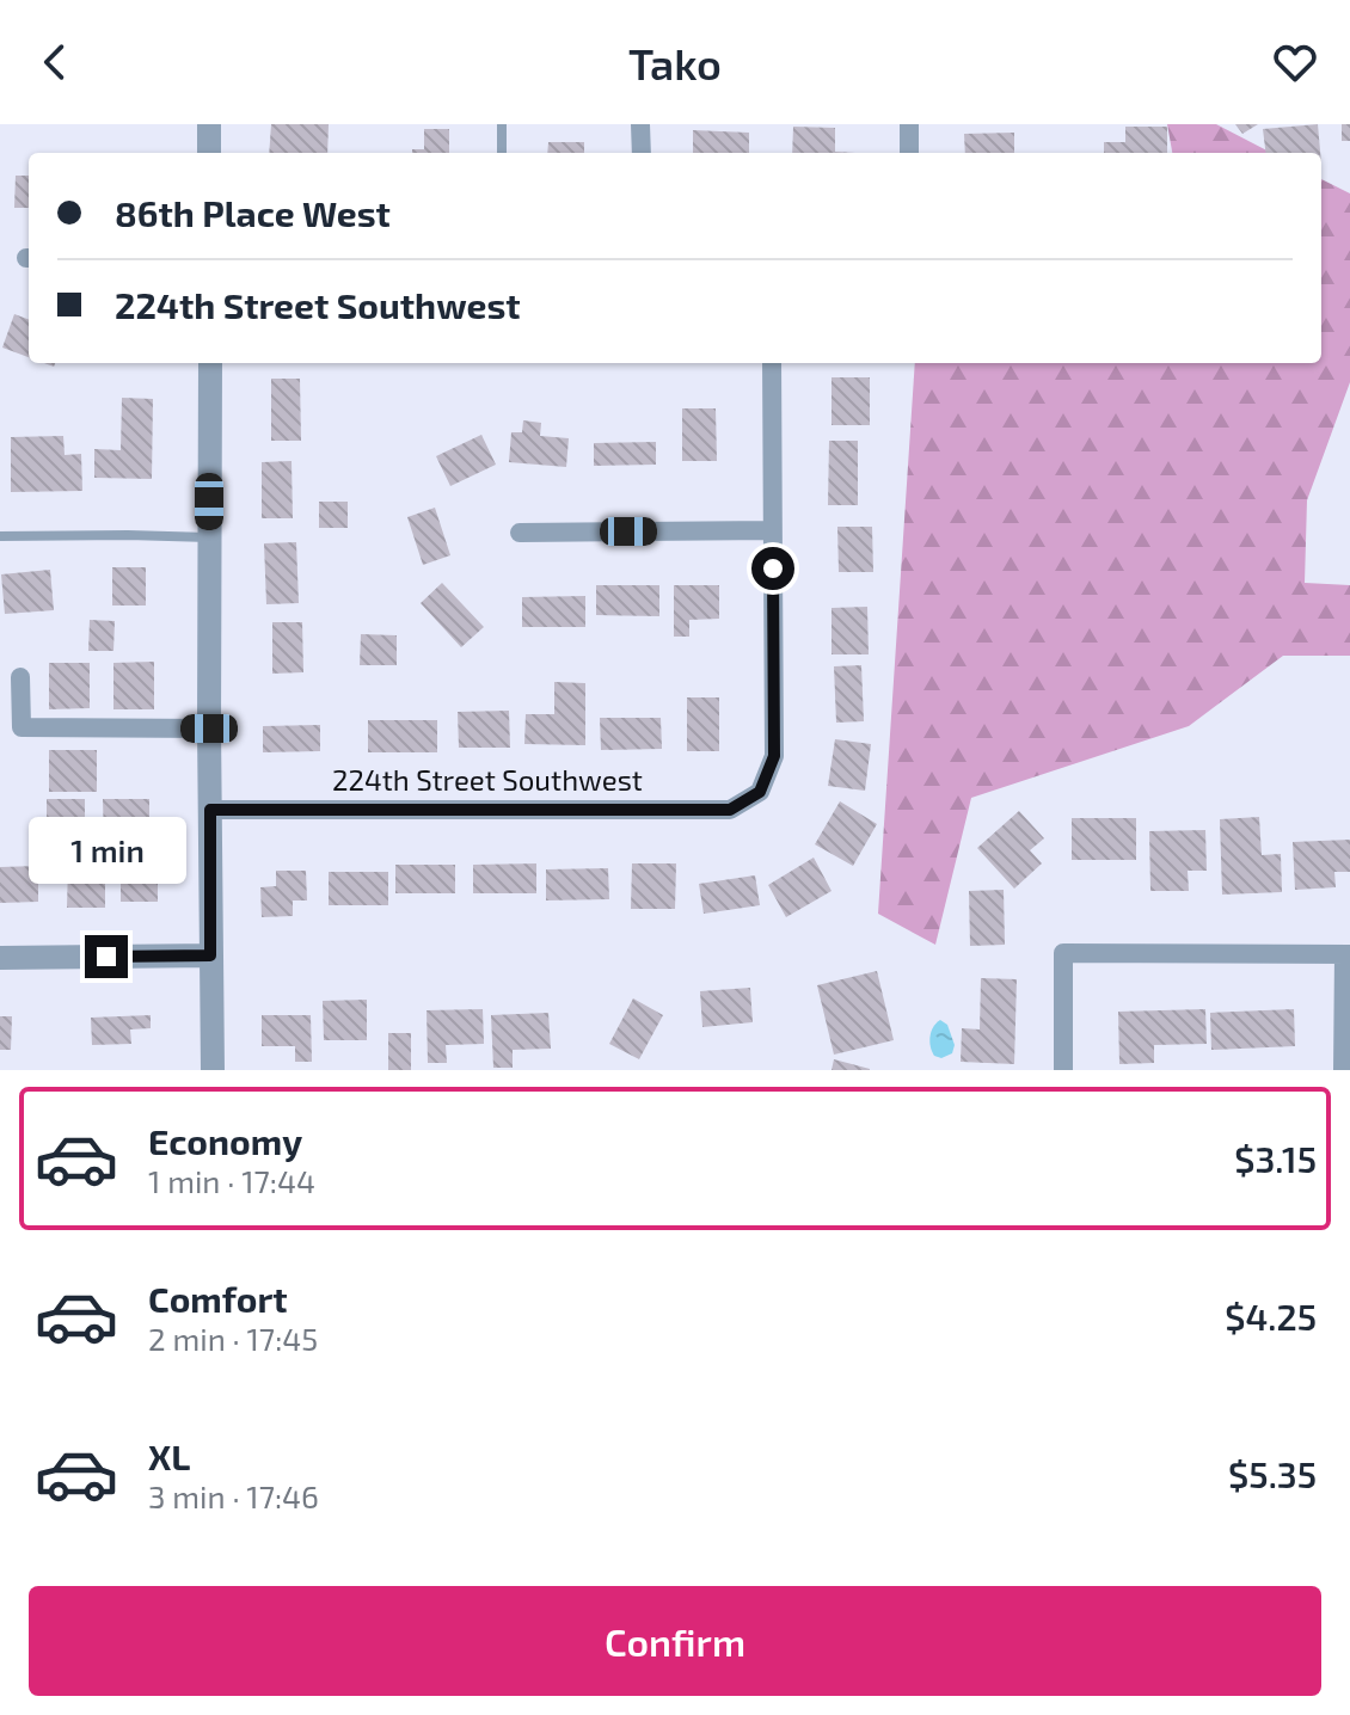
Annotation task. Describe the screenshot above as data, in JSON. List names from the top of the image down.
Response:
{
  "streets": {
    "street": ["224th Street Southwest"]
  },
  "page": {
    "header": "Tako",
    "banner": ["86th Place West", "224th Street Southwest"],
    "bubble": "1 min",
    "list": [
      {
        "name": "Economy",
        "note": "1 min · 17:44",
        "value": "$3.15"
      },
      {
        "name": "Comfort",
        "note": "2 min · 17:45",
        "value": "$4.25"
      },
      {
        "name": "XL",
        "note": "3 min · 17:46",
        "value": "$5.35"
      }
    ],
    "buttons": "Confirm"
  }
}
